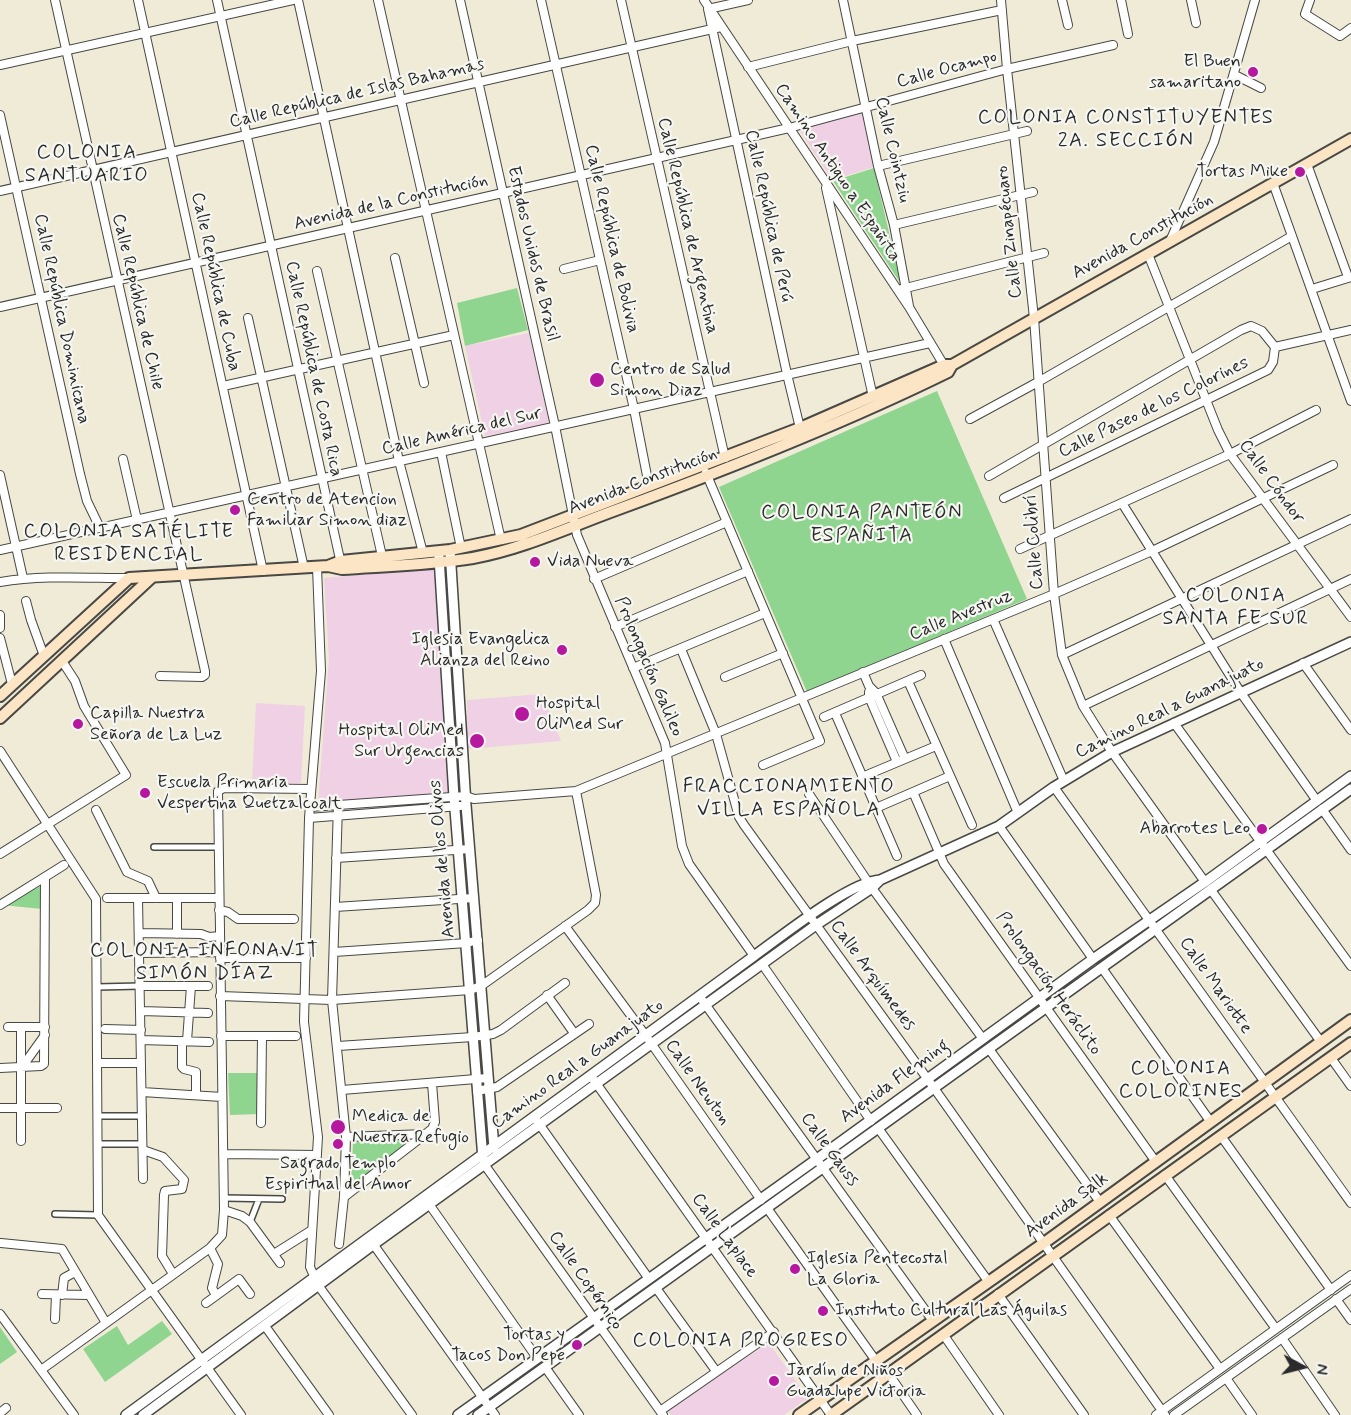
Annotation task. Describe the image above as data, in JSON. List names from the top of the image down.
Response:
{
  "streets": {
    "main road": ["Avenida Constitución", "Avenida Salk"],
    "street": [
      "Calle Ocampo",
      "Calle República de Islas Bahamas",
      "Calle Cointziu",
      "Camino Antiguo a Españita",
      "Avenida de la Constitución",
      "Calle República de Perú",
      "Calle República de Argentina",
      "Calle Zinapécuaro",
      "Calle República de Bolivia",
      "Estados Unidos de Brasil",
      "Calle República de Cuba",
      "Calle República de Chile",
      "Calle República Dominicana",
      "Calle República de Costa Rica",
      "Calle Paseo de los Colorines",
      "Calle América del Sur",
      "Calle Cóndor",
      "Calle Colibrí",
      "Calle Avestruz",
      "Prolongación Galileo",
      "Camino Real a Guanajuato",
      "Avenida de los Olivos",
      "Calle Arquímedes",
      "Prolongación Heráclito",
      "Calle Mariotte",
      "Avenida Fleming",
      "Calle Newton",
      "Calle Gauss",
      "Calle Laplace",
      "Calle Copérnico"
    ]
  },
  "crossings": [
    ["Calle Ocampo", "Calle Cointziu"],
    ["Calle Ocampo", "Camino Antiguo a Españita"],
    ["Calle Ocampo", "Avenida de la Constitución"],
    ["Calle Ocampo", "Calle Zinapécuaro"],
    ["Calle República de Islas Bahamas", "Camino Antiguo a Españita"],
    ["Calle República de Islas Bahamas", "Calle República de Perú"],
    ["Calle República de Islas Bahamas", "Calle República de Argentina"],
    ["Calle República de Islas Bahamas", "Calle República de Bolivia"],
    ["Calle República de Islas Bahamas", "Estados Unidos de Brasil"],
    ["Calle República de Islas Bahamas", "Calle República de Cuba"],
    ["Calle República de Islas Bahamas", "Calle República de Chile"],
    ["Calle República de Islas Bahamas", "Calle República Dominicana"],
    ["Calle República de Islas Bahamas", "Calle República de Costa Rica"],
    ["Calle Cointziu", "Camino Antiguo a Españita"],
    ["Camino Antiguo a Españita", "Avenida de la Constitución"],
    ["Camino Antiguo a Españita", "Calle República de Perú"],
    ["Camino Antiguo a Españita", "Avenida Constitución"],
    ["Camino Antiguo a Españita", "Calle América del Sur"],
    ["Avenida de la Constitución", "Calle República de Perú"],
    ["Avenida de la Constitución", "Calle República de Argentina"],
    ["Avenida de la Constitución", "Calle República de Bolivia"],
    ["Avenida de la Constitución", "Estados Unidos de Brasil"],
    ["Avenida de la Constitución", "Calle República de Cuba"],
    ["Avenida de la Constitución", "Calle República de Chile"],
    ["Avenida de la Constitución", "Calle República Dominicana"],
    ["Avenida de la Constitución", "Calle República de Costa Rica"],
    ["Calle República de Perú", "Avenida Constitución"],
    ["Calle República de Perú", "Calle América del Sur"],
    ["Calle República de Argentina", "Avenida Constitución"],
    ["Calle República de Argentina", "Calle América del Sur"],
    ["Calle Zinapécuaro", "Avenida Constitución"],
    ["Calle Zinapécuaro", "Calle Colibrí"],
    ["Avenida Constitución", "Calle República de Bolivia"],
    ["Avenida Constitución", "Estados Unidos de Brasil"],
    ["Avenida Constitución", "Calle República de Cuba"],
    ["Avenida Constitución", "Calle República de Chile"],
    ["Avenida Constitución", "Calle República de Costa Rica"],
    ["Avenida Constitución", "Calle Cóndor"],
    ["Avenida Constitución", "Calle Colibrí"],
    ["Avenida Constitución", "Prolongación Galileo"],
    ["Avenida Constitución", "Avenida de los Olivos"],
    ["Calle República de Bolivia", "Calle América del Sur"],
    ["Estados Unidos de Brasil", "Calle América del Sur"],
    ["Estados Unidos de Brasil", "Prolongación Galileo"],
    ["Calle República de Cuba", "Calle América del Sur"],
    ["Calle República de Chile", "Calle América del Sur"],
    ["Calle República Dominicana", "Calle América del Sur"],
    ["Calle República de Costa Rica", "Calle América del Sur"],
    ["Calle Paseo de los Colorines", "Calle Cóndor"],
    ["Calle Paseo de los Colorines", "Calle Colibrí"],
    ["Calle Cóndor", "Calle Avestruz"],
    ["Calle Colibrí", "Calle Avestruz"],
    ["Calle Colibrí", "Camino Real a Guanajuato"],
    ["Calle Colibrí", "Avenida Fleming"],
    ["Calle Colibrí", "Avenida Salk"],
    ["Calle Avestruz", "Prolongación Galileo"],
    ["Calle Avestruz", "Avenida de los Olivos"],
    ["Calle Avestruz", "Calle Arquímedes"],
    ["Prolongación Galileo", "Camino Real a Guanajuato"],
    ["Camino Real a Guanajuato", "Avenida de los Olivos"],
    ["Camino Real a Guanajuato", "Calle Arquímedes"],
    ["Camino Real a Guanajuato", "Prolongación Heráclito"],
    ["Camino Real a Guanajuato", "Calle Mariotte"],
    ["Camino Real a Guanajuato", "Calle Newton"],
    ["Camino Real a Guanajuato", "Calle Gauss"],
    ["Camino Real a Guanajuato", "Calle Laplace"],
    ["Camino Real a Guanajuato", "Calle Copérnico"],
    ["Avenida de los Olivos", "Calle Copérnico"],
    ["Calle Arquímedes", "Avenida Fleming"],
    ["Calle Arquímedes", "Avenida Salk"],
    ["Prolongación Heráclito", "Avenida Fleming"],
    ["Prolongación Heráclito", "Avenida Salk"],
    ["Calle Mariotte", "Avenida Fleming"],
    ["Calle Mariotte", "Avenida Salk"],
    ["Avenida Fleming", "Calle Newton"],
    ["Avenida Fleming", "Calle Gauss"],
    ["Avenida Fleming", "Calle Laplace"],
    ["Avenida Fleming", "Calle Copérnico"],
    ["Calle Newton", "Avenida Salk"],
    ["Calle Gauss", "Avenida Salk"],
    ["Avenida Salk", "Calle Laplace"]
  ],
  "districts": [
    "COLONIA CONSTITUYENTES 2A. SECCIÓN",
    "COLONIA SANTUARIO",
    "COLONIA PANTEÓN ESPAÑITA",
    "COLONIA SATÉLITE RESIDENCIAL",
    "COLONIA SANTA FE SUR",
    "FRACCIONAMIENTO VILLA ESPAÑOLA",
    "COLONIA INFONAVIT SIMÓN DÍAZ",
    "COLONIA COLORINES",
    "COLONIA PROGRESO"
  ],
  "places": [
    "El Buen samaritano",
    "Tortas Mike",
    "Centro de Salud Simon Diaz",
    "Centro de Atencion Familiar Simon diaz",
    "Vida Nueva",
    "Iglesia Evangelica Alianza del Reino",
    "Hospital OliMed Sur",
    "Capilla Nuestra Señora de La Luz",
    "Hospital OliMed Sur Urgencias",
    "Escuela Primaria Vespertina Quetzalcoalt",
    "Abarrotes Leo",
    "Medica de Nuestra Refugio",
    "Sagrado Templo Espiritual del Amor",
    "Iglesia Pentecostal La Gloria",
    "Instituto Cultural Las Águilas",
    "Tortas y Tacos Don Pepe",
    "Jardín de Niños Guadalupe Victoria"
  ],
  "north": "right"
}
